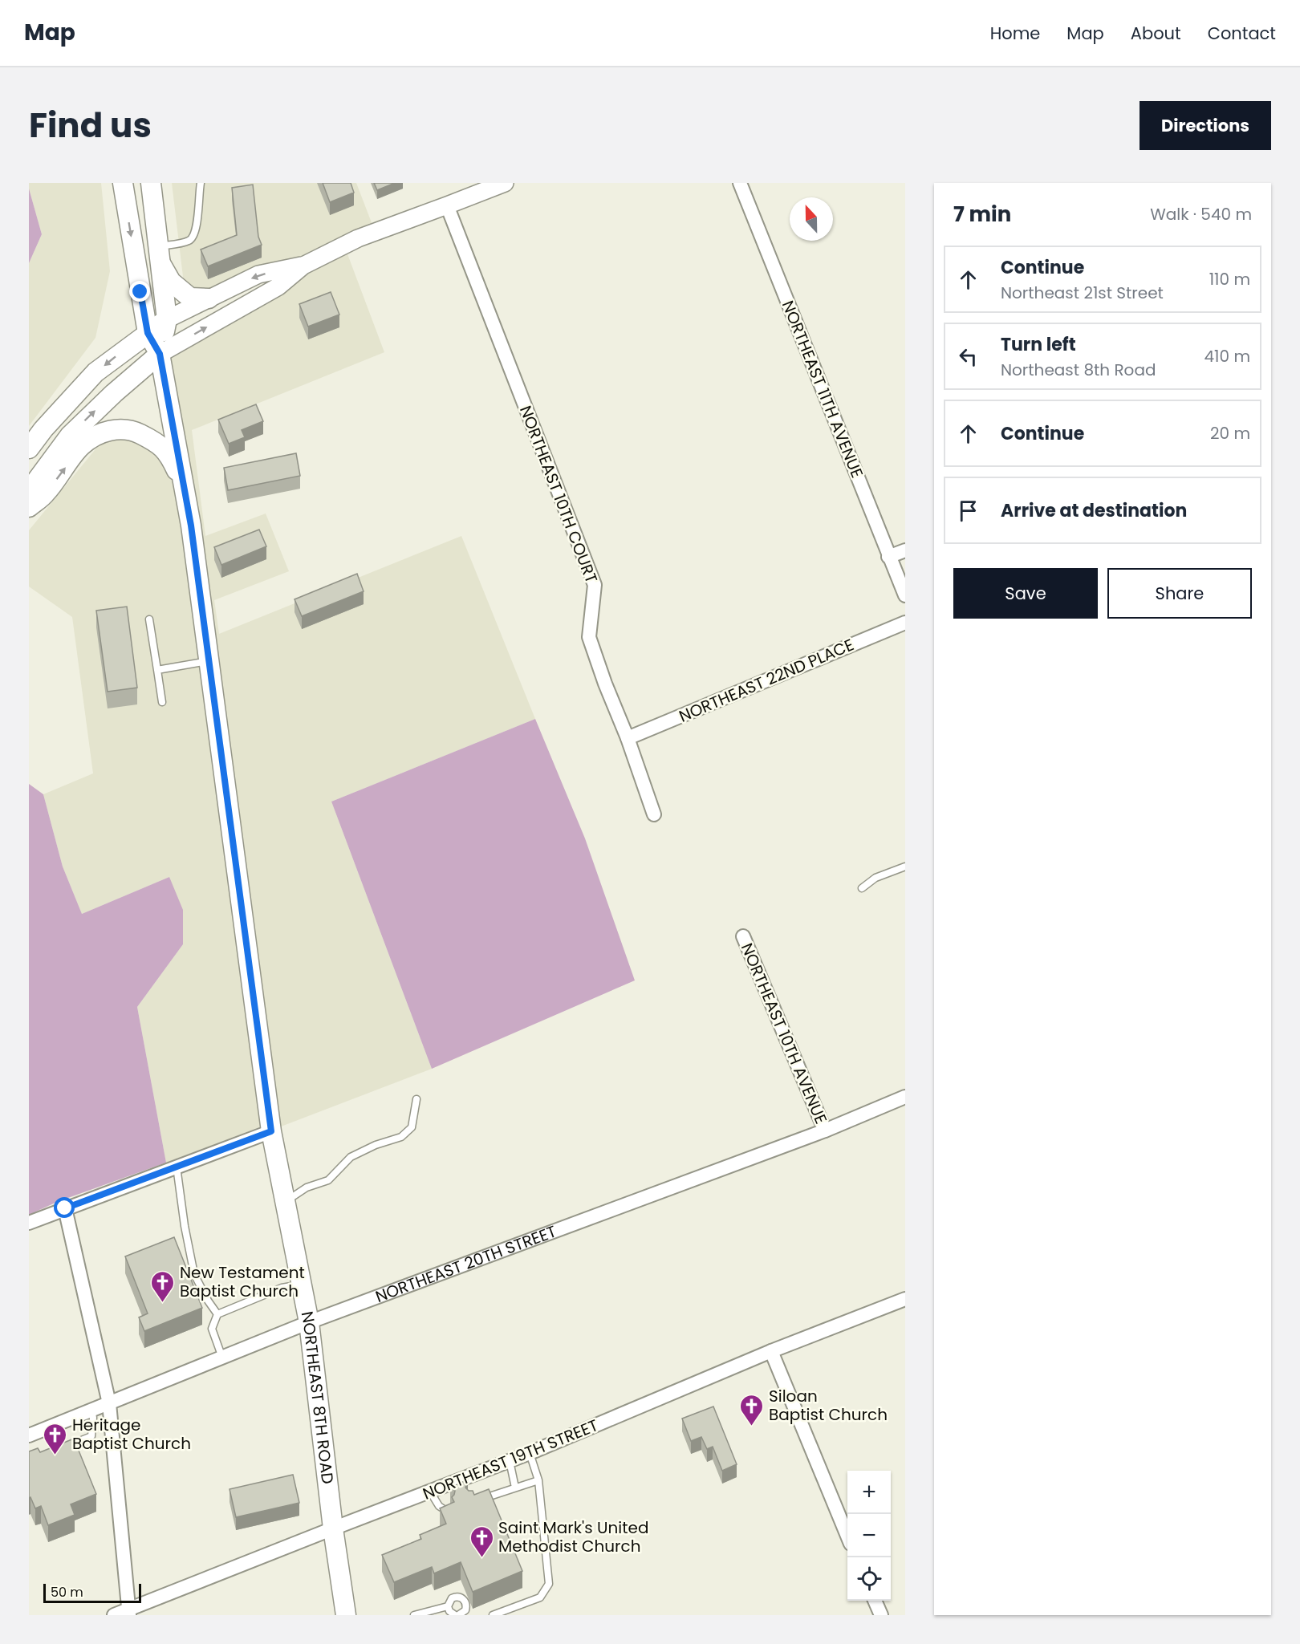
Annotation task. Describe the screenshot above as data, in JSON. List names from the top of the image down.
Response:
{
  "streets": {
    "main road": ["NORTHEAST 8TH ROAD"],
    "street": [
      "NORTHEAST 11TH AVENUE",
      "NORTHEAST 10TH COURT",
      "NORTHEAST 22ND PLACE",
      "NORTHEAST 10TH AVENUE",
      "NORTHEAST 20TH STREET",
      "NORTHEAST 19TH STREET"
    ]
  },
  "crossings": [
    ["NORTHEAST 10TH COURT", "NORTHEAST 22ND PLACE"],
    ["NORTHEAST 10TH AVENUE", "NORTHEAST 20TH STREET"],
    ["NORTHEAST 20TH STREET", "NORTHEAST 8TH ROAD"],
    ["NORTHEAST 8TH ROAD", "NORTHEAST 19TH STREET"]
  ],
  "places": {
    "church": [
      "New Testament Baptist Church",
      "Siloan Baptist Church",
      "Heritage Baptist Church",
      "Saint Mark's United Methodist Church"
    ]
  },
  "scale_bar": "50 m",
  "north": "top",
  "page": {
    "header": "Map",
    "nav": [
      "Home",
      "Map",
      "About",
      "Contact"
    ],
    "title": "Find us",
    "buttons": [
      "Directions",
      ["Save", "Share"]
    ],
    "heading": ["7 min", "Walk · 540 m"],
    "list": [
      ["Continue", "Northeast 21st Street", "110 m"],
      ["Turn left", "Northeast 8th Road", "410 m"],
      ["Continue", "20 m"],
      "Arrive at destination"
    ],
    "map_buttons": ["+", "−"],
    "scale": "50 m"
  }
}
